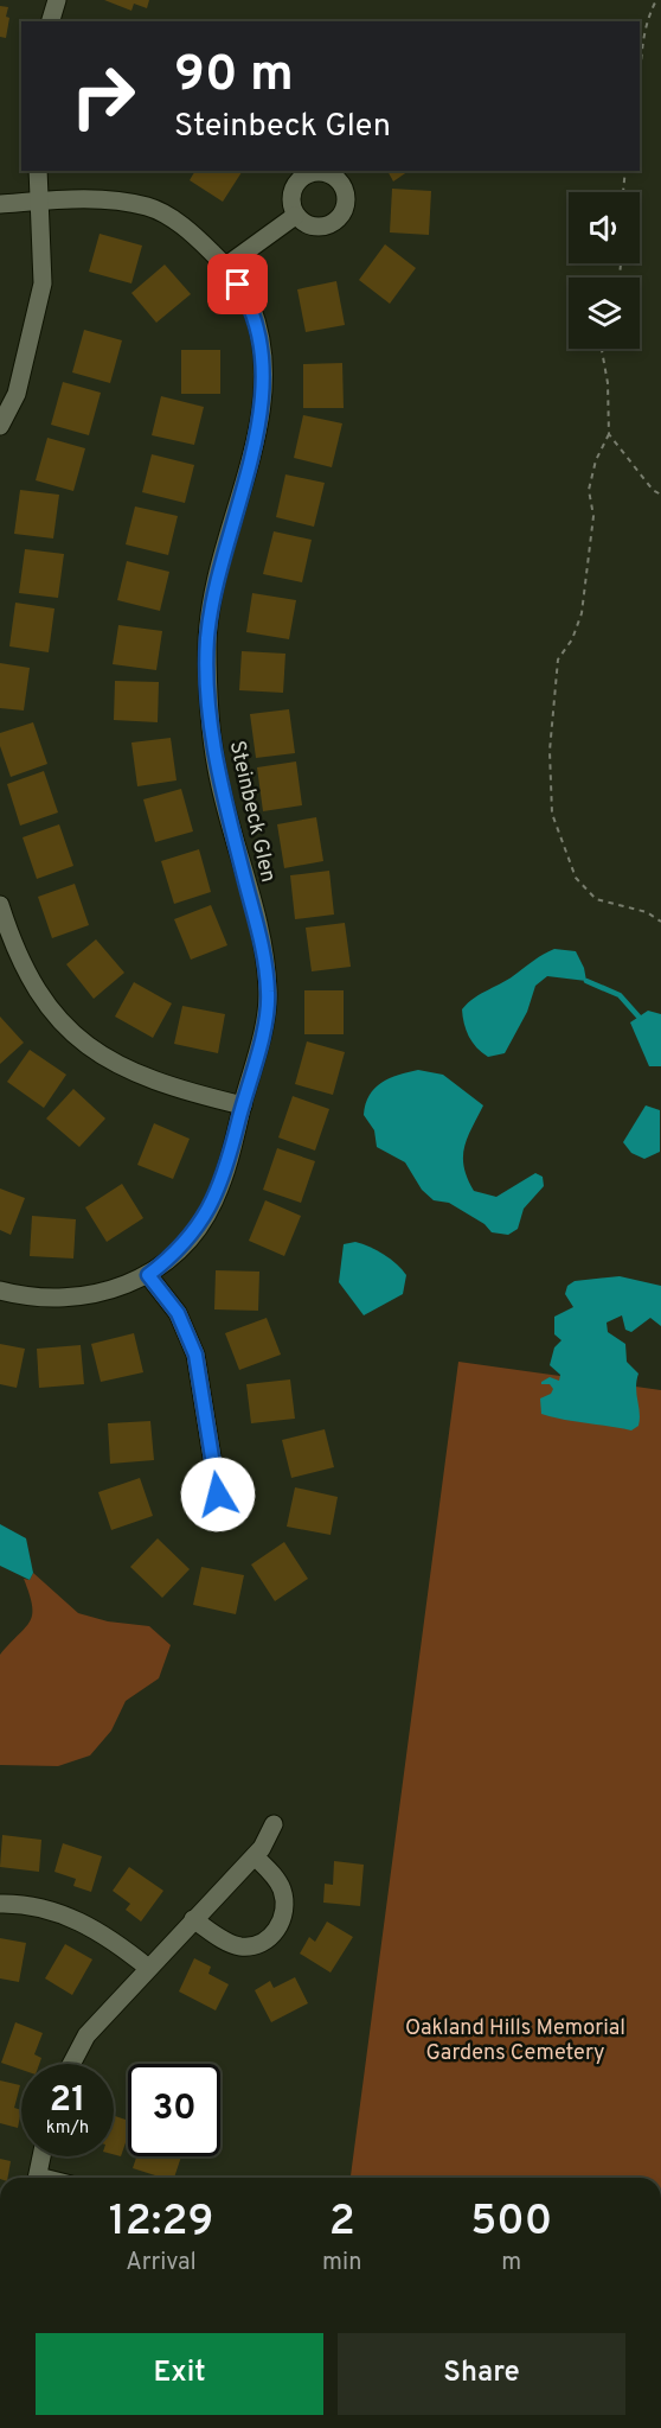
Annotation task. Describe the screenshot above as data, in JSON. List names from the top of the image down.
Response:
{
  "streets": {
    "street": ["Steinbeck Glen"]
  },
  "parks": ["Oakland Hills Memorial Gardens Cemetery"],
  "page": {
    "turn": ["90 m", "Steinbeck Glen"],
    "speed": "21 km/h",
    "limit": "30",
    "eta": [
      "12:29",
      "Arrival",
      "2",
      "min",
      "500",
      "m"
    ],
    "buttons": ["Exit", "Share"]
  }
}
